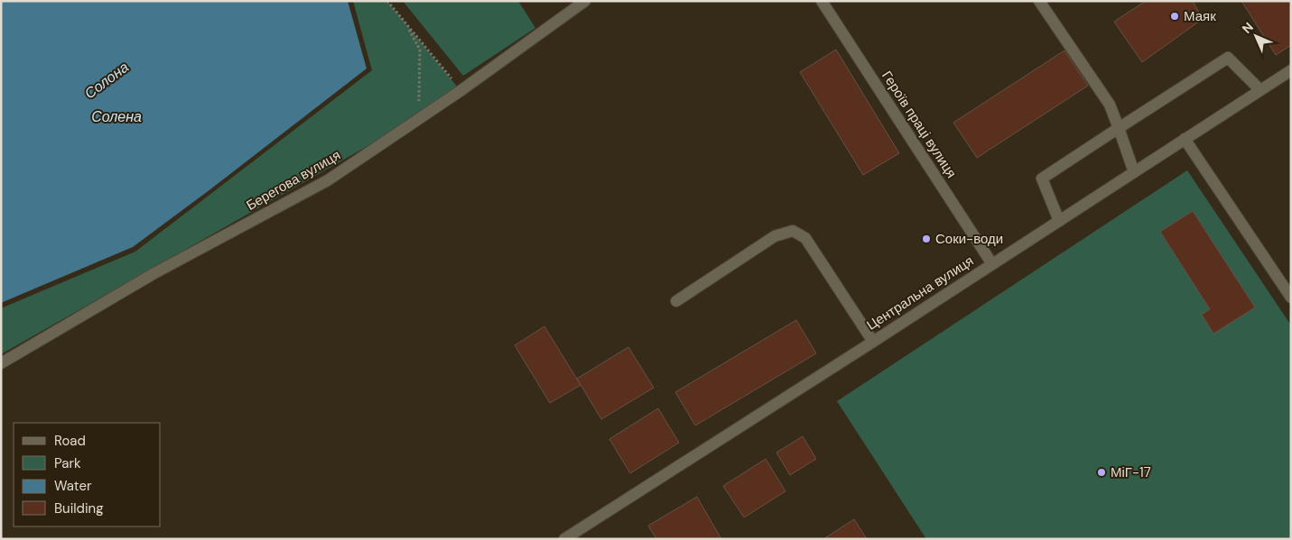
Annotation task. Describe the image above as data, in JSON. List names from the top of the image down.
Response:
{
  "streets": {
    "street": ["Героїв праці вулиця", "Берегова вулиця", "Центральна вулиця"]
  },
  "crossings": [
    ["Героїв праці вулиця", "Центральна вулиця"]
  ],
  "water": ["Солона", "Солена"],
  "places": ["Маяк", "Соки-води", "МіГ-17"],
  "legend": [
    "Road",
    "Park",
    "Water",
    "Building"
  ],
  "north": "top left"
}
